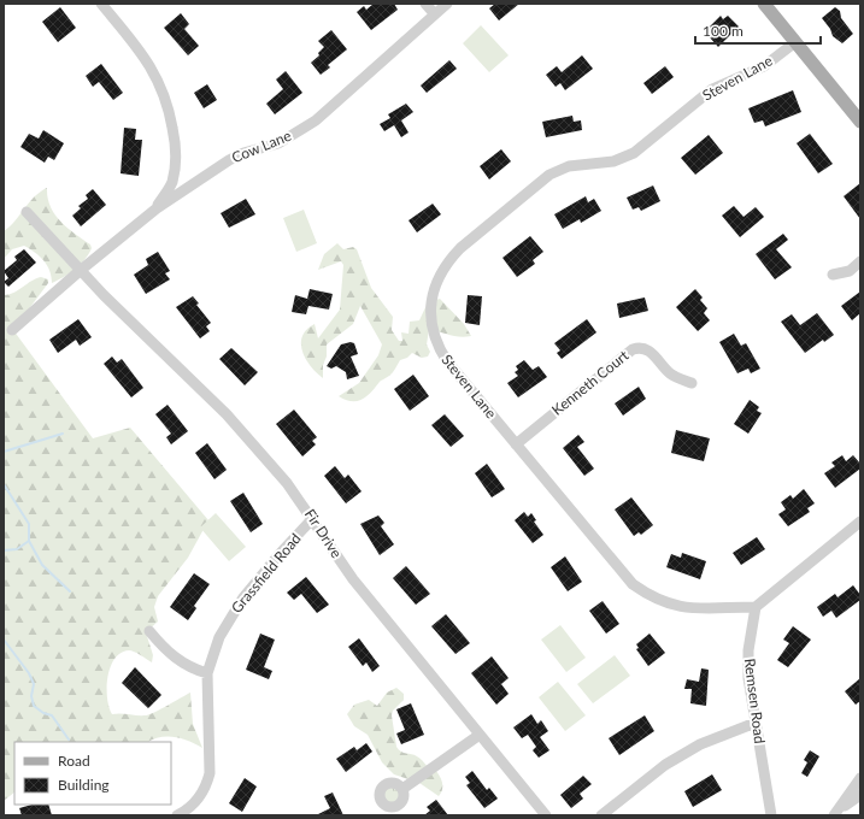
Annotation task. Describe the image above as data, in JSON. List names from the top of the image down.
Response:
{
  "streets": {
    "street": [
      "Steven Lane",
      "Cow Lane",
      "Kenneth Court",
      "Fir Drive",
      "Grassfield Road",
      "Remsen Road"
    ]
  },
  "crossings": [
    ["Steven Lane", "Kenneth Court"],
    ["Steven Lane", "Remsen Road"],
    ["Cow Lane", "Fir Drive"],
    ["Fir Drive", "Grassfield Road"]
  ],
  "legend": ["Road", "Building"],
  "scale_bar": "100 m"
}
